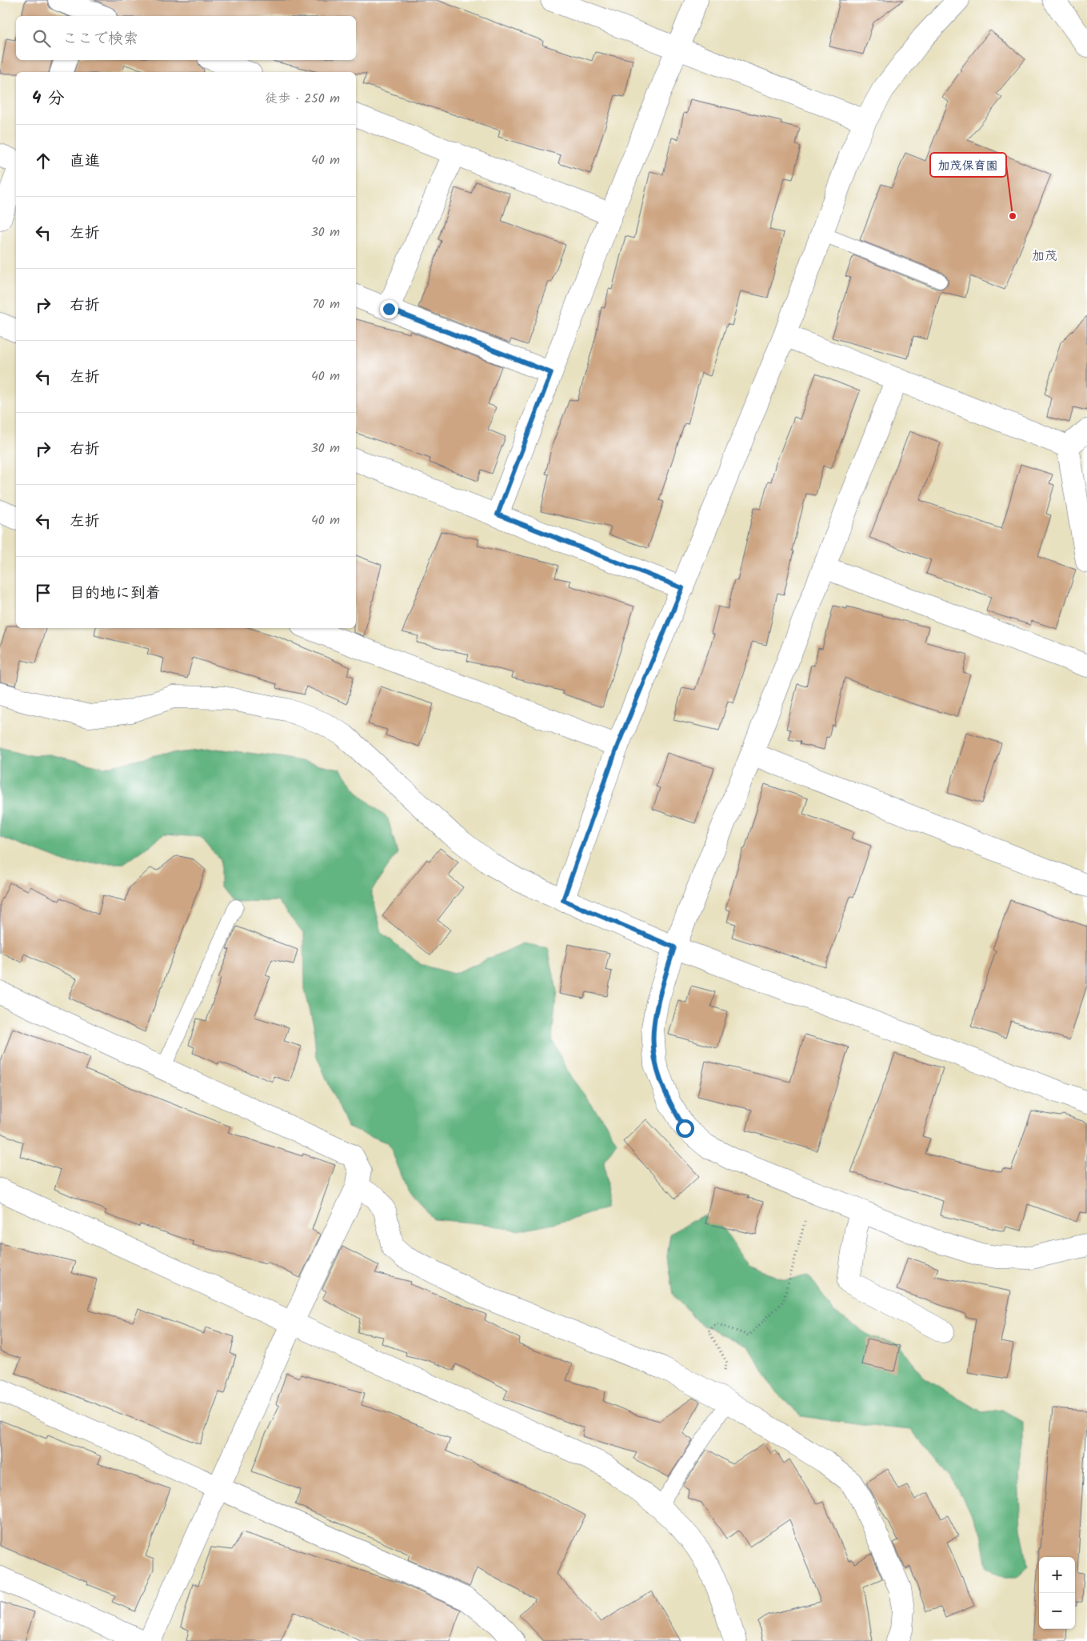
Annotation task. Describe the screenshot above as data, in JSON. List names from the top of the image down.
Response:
{
  "districts": ["加茂"],
  "places": ["加茂保育園"],
  "page": {
    "search": "ここで検索",
    "heading": ["4 分", "徒歩 · 250 m"],
    "list": [
      ["直進", "40 m"],
      ["左折", "30 m"],
      ["右折", "70 m"],
      ["左折", "40 m"],
      ["右折", "30 m"],
      ["左折", "40 m"],
      "目的地に到着"
    ],
    "map_buttons": ["+", "−"]
  }
}
